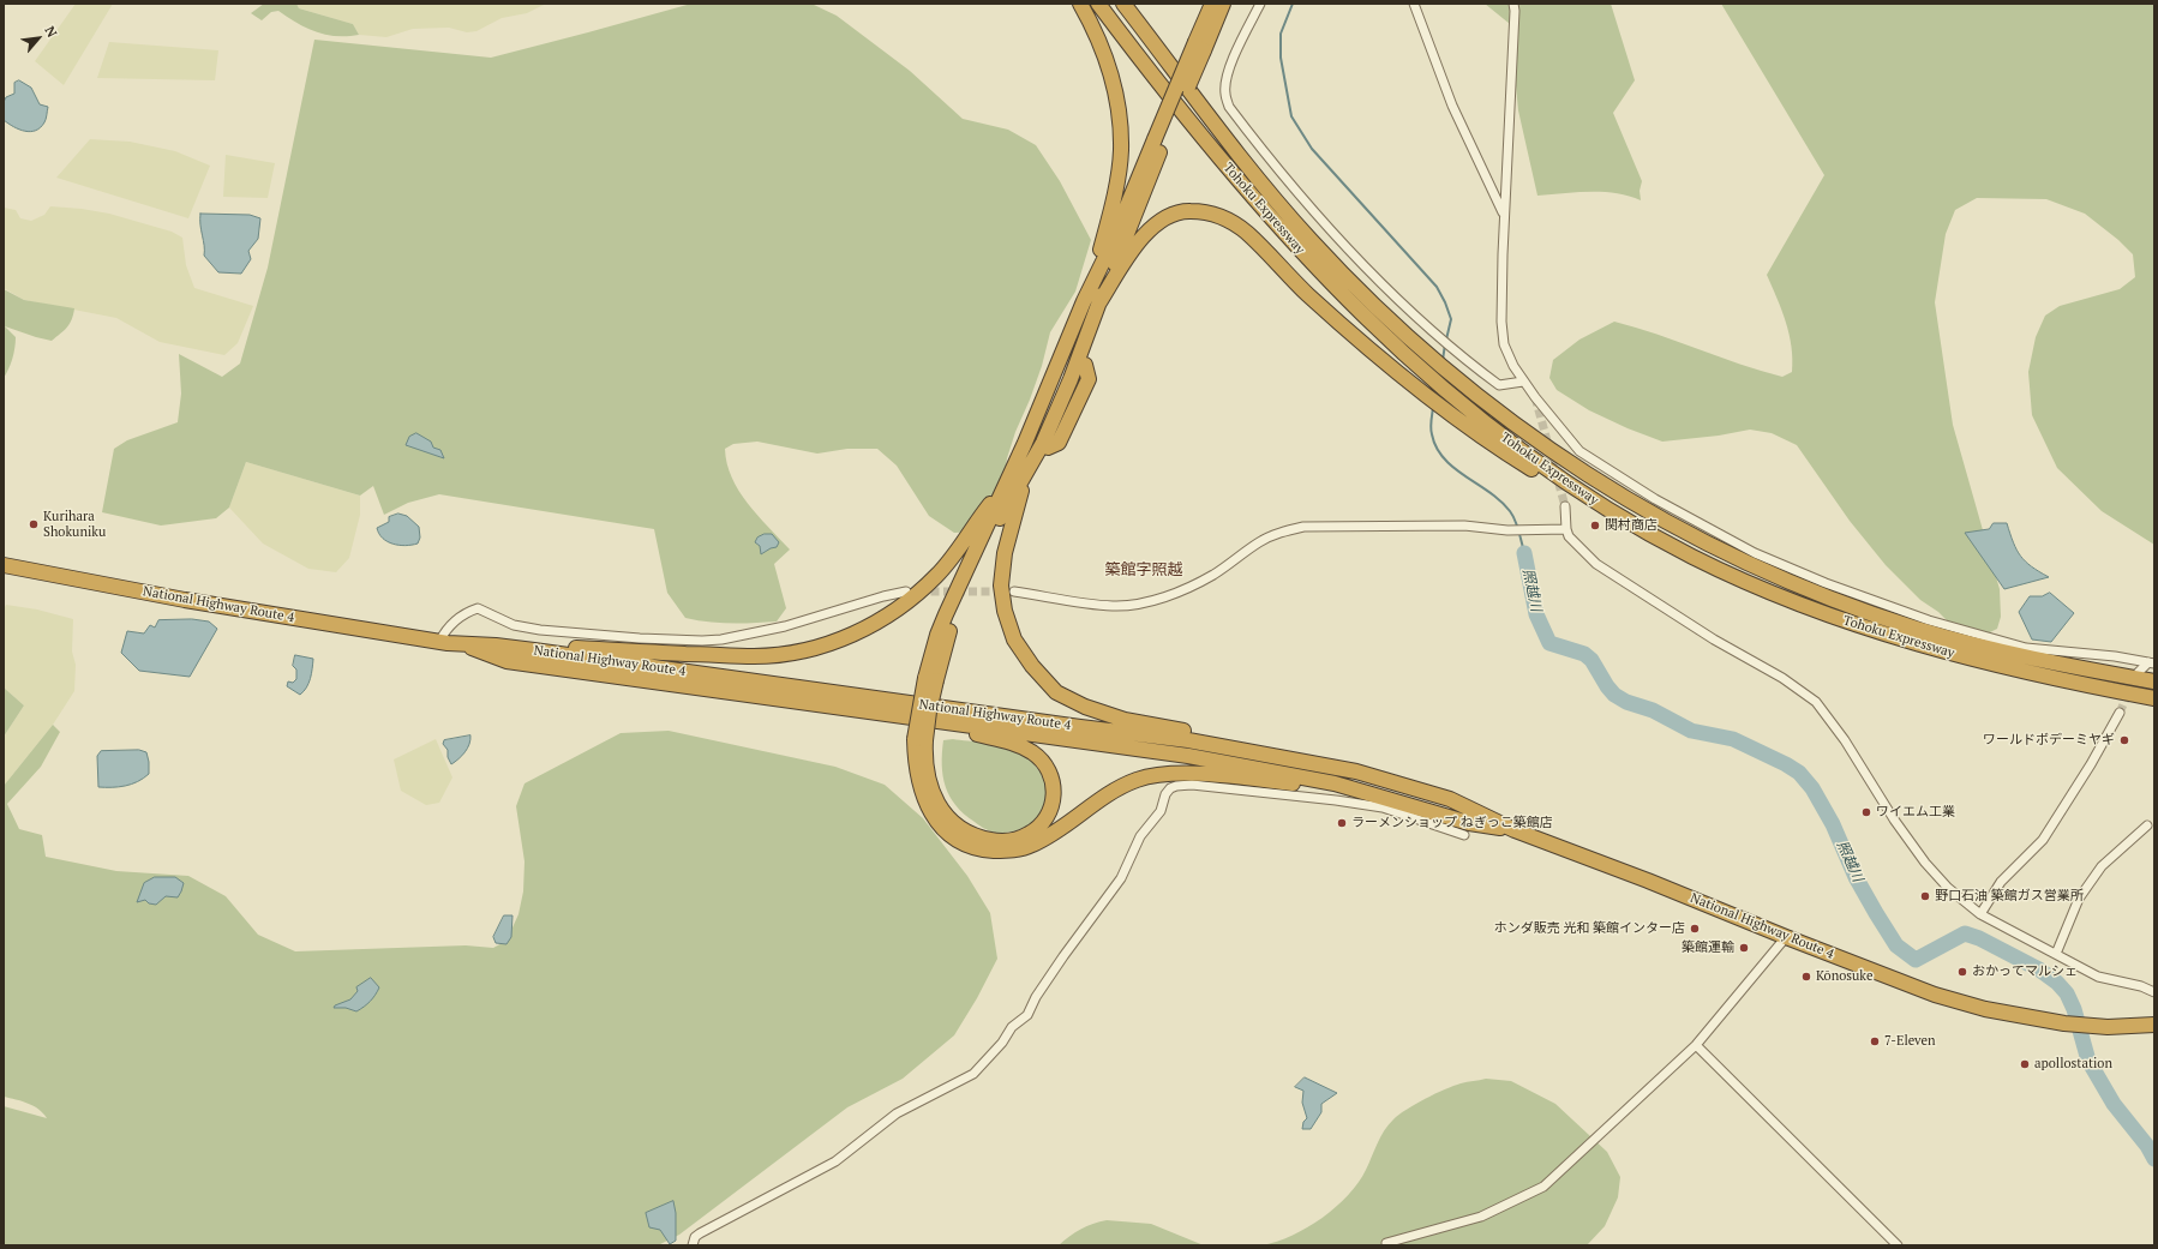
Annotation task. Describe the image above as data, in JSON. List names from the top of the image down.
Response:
{
  "streets": {
    "highway": ["Tohoku Expressway", "National Highway Route 4"]
  },
  "districts": ["築館字照越"],
  "water": ["照越川"],
  "places": [
    "Kurihara Shokuniku",
    "関村商店",
    "ワールドボデーミヤギ",
    "ワイエム工業",
    "ラーメンショップ ねぎっこ築館店",
    "野口石油 築館ガス営業所",
    "ホンダ販売 光和 築館インター店",
    "築館運輸",
    "おかってマルシェ",
    "Kōnosuke",
    "7-Eleven",
    "apollostation"
  ],
  "north": "top right"
}
